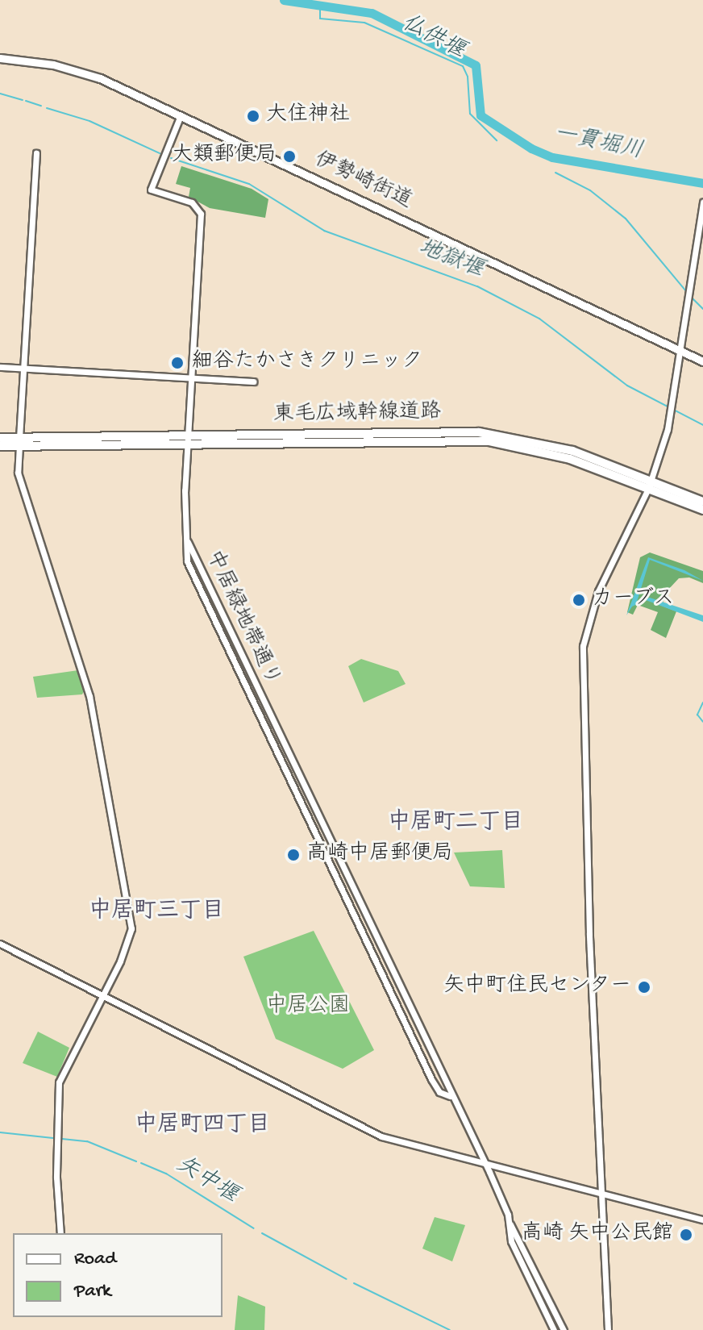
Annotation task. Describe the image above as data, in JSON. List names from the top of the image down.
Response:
{
  "streets": {
    "highway": ["東毛広域幹線道路"],
    "main road": ["伊勢崎街道"],
    "street": ["中居緑地帯通り"]
  },
  "districts": ["中居町二丁目", "中居町三丁目", "中居町四丁目"],
  "water": [
    "仏供堰",
    "一貫堀川",
    "地獄堰",
    "矢中堰"
  ],
  "parks": ["中居公園"],
  "places": [
    "大住神社",
    "大類郵便局",
    "細谷たかさきクリニック",
    "カーブス",
    "高崎中居郵便局",
    "矢中町住民センター",
    "高崎 矢中公民館"
  ],
  "legend": ["Road", "Park"]
}
